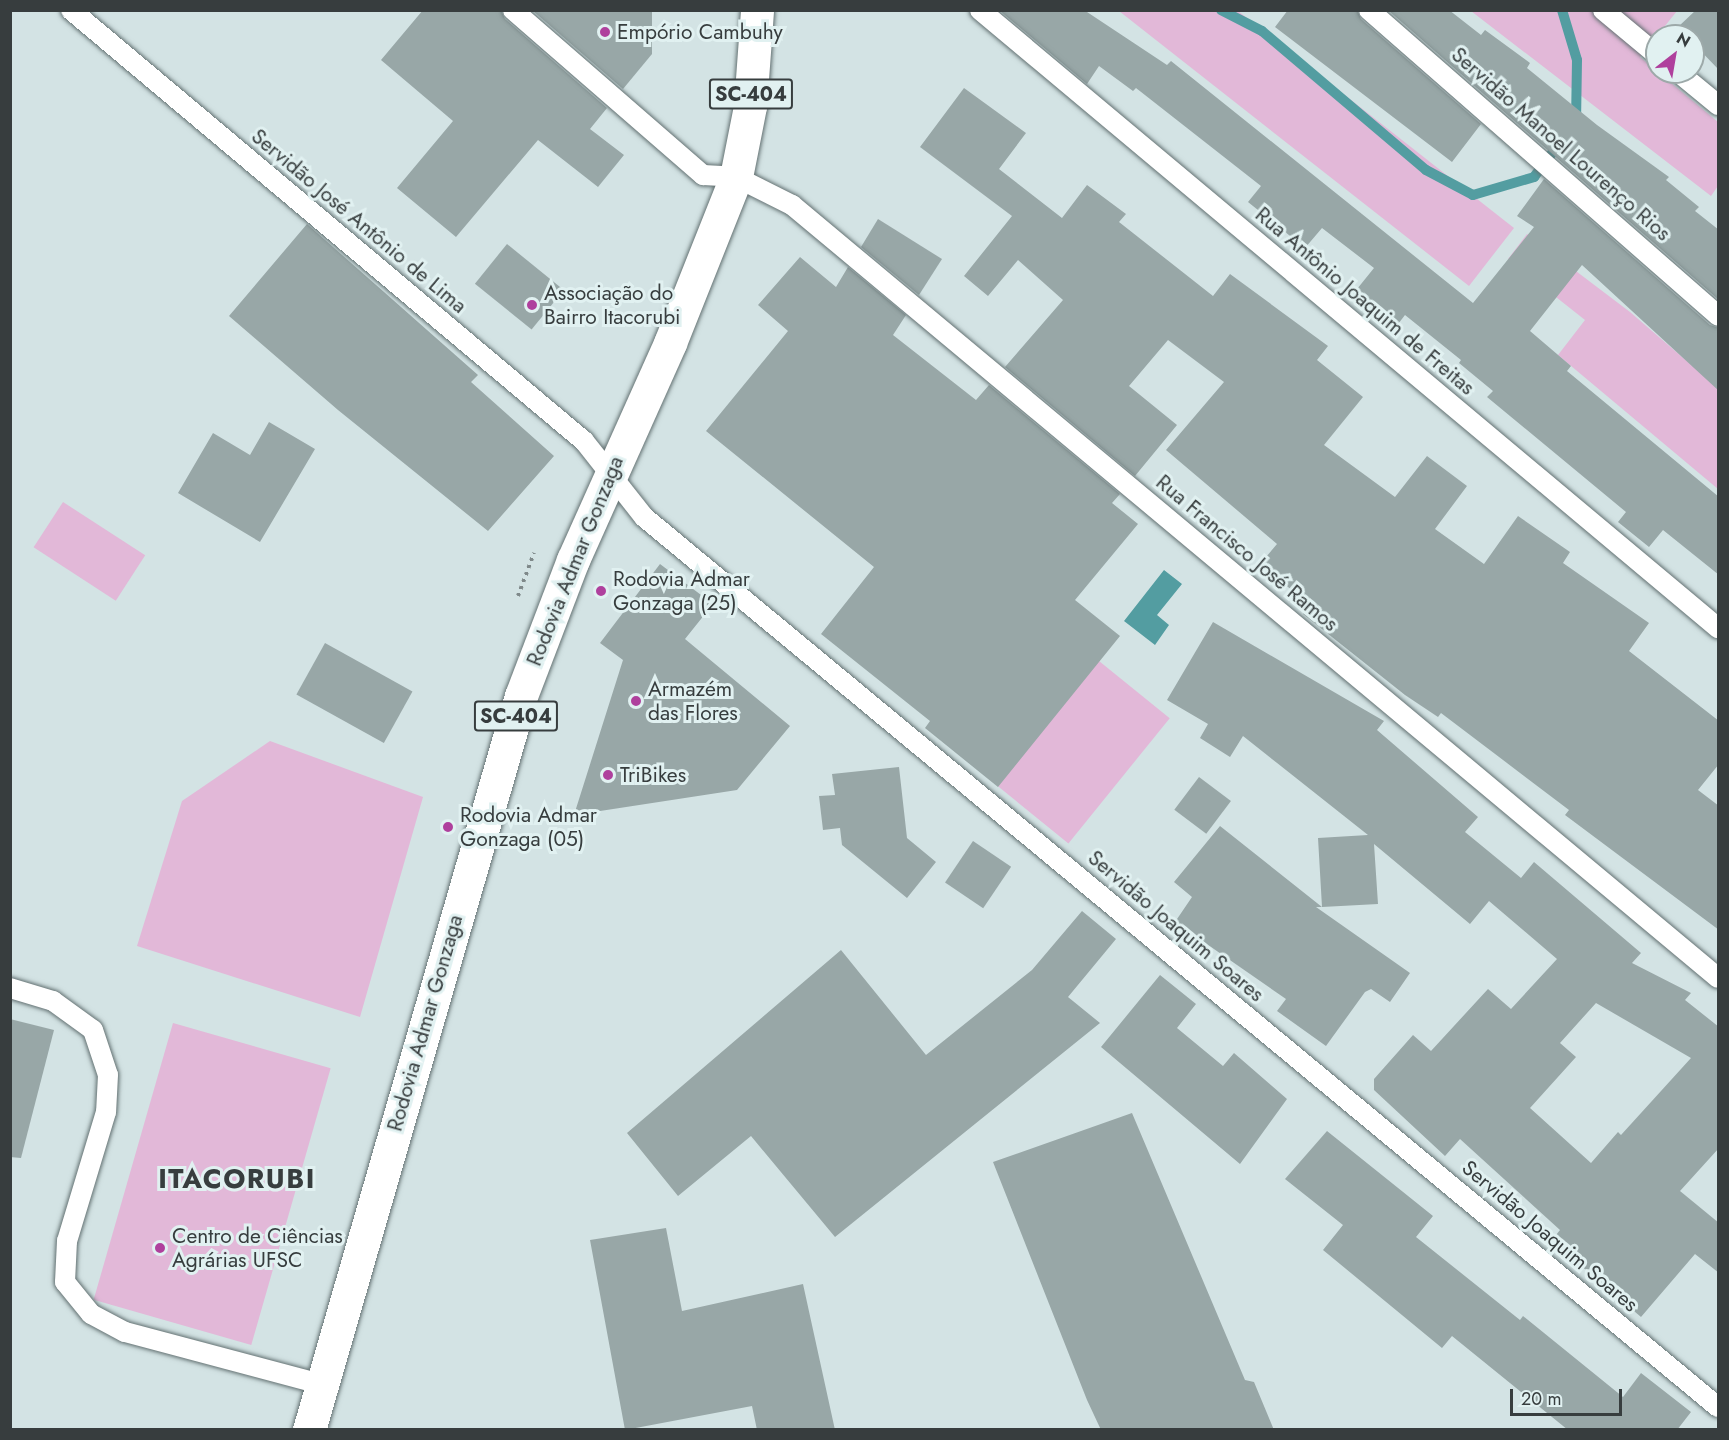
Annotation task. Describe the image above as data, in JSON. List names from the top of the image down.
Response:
{
  "streets": {
    "main road": ["SC-404", "Rodovia Admar Gonzaga"],
    "lane": [
      "Servidão Manoel Lourenço Rios",
      "Servidão José Antônio de Lima",
      "Rua Antônio Joaquim de Freitas",
      "Rua Francisco José Ramos",
      "Servidão Joaquim Soares"
    ]
  },
  "crossings": [
    ["Servidão José Antônio de Lima", "Rodovia Admar Gonzaga"],
    ["Servidão José Antônio de Lima", "Servidão Joaquim Soares"],
    ["Rua Francisco José Ramos", "Rodovia Admar Gonzaga"],
    ["Rodovia Admar Gonzaga", "Servidão Joaquim Soares"]
  ],
  "districts": ["ITACORUBI"],
  "places": [
    "Empório Cambuhy",
    "Associação do Bairro Itacorubi",
    "Rodovia Admar Gonzaga (25)",
    "Armazém das Flores",
    "TriBikes",
    "Rodovia Admar Gonzaga (05)",
    "Centro de Ciências Agrárias UFSC"
  ],
  "scale_bar": "20 m",
  "north": "top right"
}
